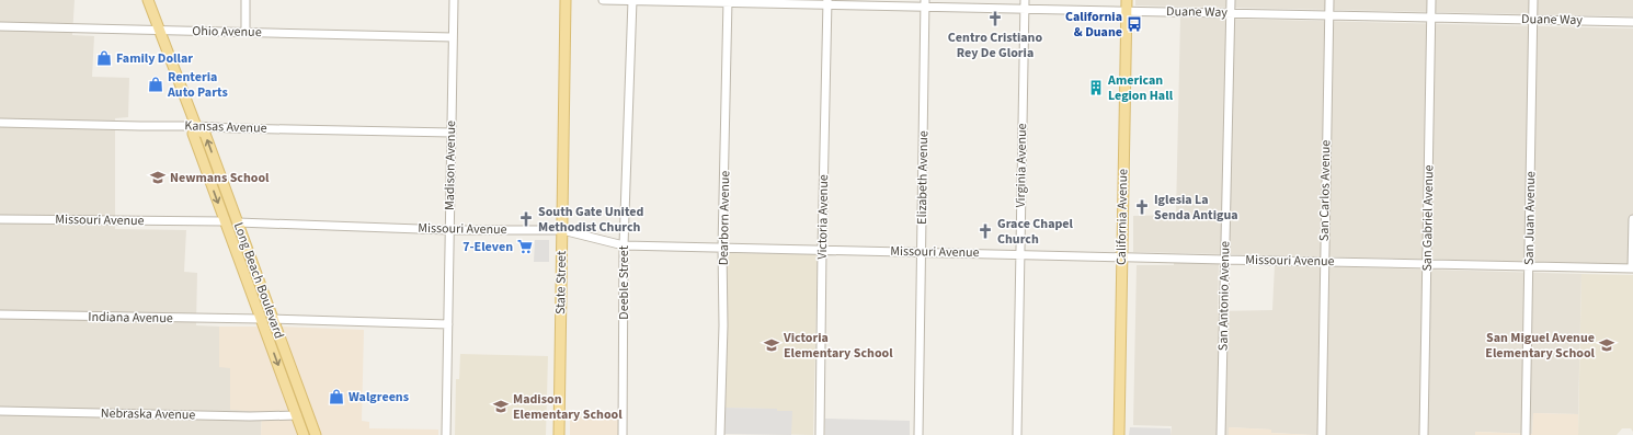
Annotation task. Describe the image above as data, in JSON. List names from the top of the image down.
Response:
{
  "streets": {
    "main road": ["California Avenue", "Long Beach Boulevard", "State Street"],
    "street": [
      "Duane Way",
      "Ohio Avenue",
      "Kansas Avenue",
      "Madison Avenue",
      "Virginia Avenue",
      "Elizabeth Avenue",
      "San Carlos Avenue",
      "Victoria Avenue",
      "Dearborn Avenue",
      "San Gabriel Avenue",
      "San Juan Avenue",
      "Missouri Avenue",
      "Deeble Street",
      "San Antonio Avenue",
      "Indiana Avenue",
      "Nebraska Avenue"
    ]
  },
  "crossings": [
    ["Duane Way", "Virginia Avenue"],
    ["Duane Way", "Elizabeth Avenue"],
    ["Duane Way", "San Carlos Avenue"],
    ["Duane Way", "Victoria Avenue"],
    ["Duane Way", "California Avenue"],
    ["Duane Way", "Dearborn Avenue"],
    ["Duane Way", "San Gabriel Avenue"],
    ["Duane Way", "San Juan Avenue"],
    ["Duane Way", "Deeble Street"],
    ["Duane Way", "San Antonio Avenue"],
    ["Ohio Avenue", "Madison Avenue"],
    ["Ohio Avenue", "Long Beach Boulevard"],
    ["Kansas Avenue", "Madison Avenue"],
    ["Kansas Avenue", "Long Beach Boulevard"],
    ["Madison Avenue", "Missouri Avenue"],
    ["Virginia Avenue", "Missouri Avenue"],
    ["Elizabeth Avenue", "Missouri Avenue"],
    ["San Carlos Avenue", "Missouri Avenue"],
    ["Victoria Avenue", "Missouri Avenue"],
    ["California Avenue", "Missouri Avenue"],
    ["Dearborn Avenue", "Missouri Avenue"],
    ["San Gabriel Avenue", "Missouri Avenue"],
    ["San Juan Avenue", "Missouri Avenue"],
    ["Missouri Avenue", "Long Beach Boulevard"],
    ["Missouri Avenue", "State Street"],
    ["Missouri Avenue", "Deeble Street"],
    ["Missouri Avenue", "San Antonio Avenue"],
    ["Long Beach Boulevard", "Indiana Avenue"],
    ["Long Beach Boulevard", "Nebraska Avenue"]
  ],
  "places": {
    "church": [
      "Centro Cristiano Rey De Gloria",
      "Iglesia La Senda Antigua",
      "South Gate United Methodist Church",
      "Grace Chapel Church"
    ],
    "bus stop": ["California & Duane"],
    "shop": ["Family Dollar", "Renteria Auto Parts", "Walgreens"],
    "building": ["American Legion Hall"],
    "school or university": [
      "Newmans School",
      "Victoria Elementary School",
      "San Miguel Avenue Elementary School",
      "Madison Elementary School"
    ],
    "supermarket": ["7-Eleven"]
  }
}
